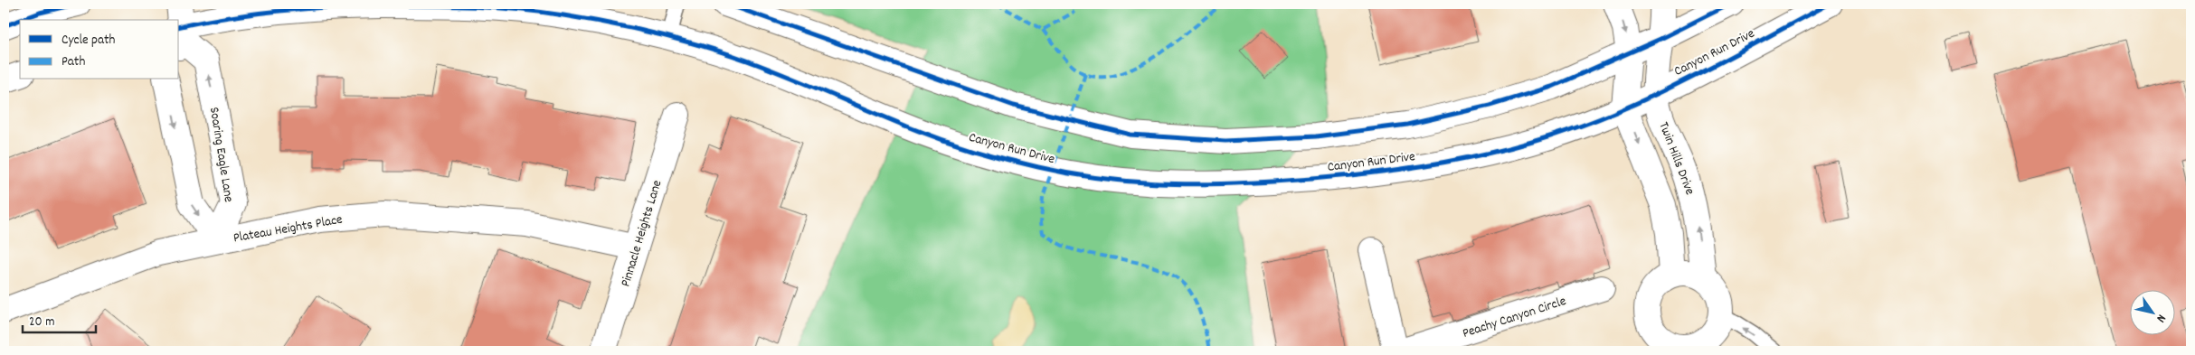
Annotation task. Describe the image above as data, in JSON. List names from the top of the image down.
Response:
{
  "streets": {
    "street": [
      "Canyon Run Drive",
      "Soaring Eagle Lane",
      "Twin Hills Drive",
      "Plateau Heights Place",
      "Pinnacle Heights Lane",
      "Peachy Canyon Circle"
    ]
  },
  "crossings": [
    ["Canyon Run Drive", "Soaring Eagle Lane"],
    ["Canyon Run Drive", "Twin Hills Drive"],
    ["Soaring Eagle Lane", "Plateau Heights Place"],
    ["Plateau Heights Place", "Pinnacle Heights Lane"]
  ],
  "legend": ["Cycle path", "Path"],
  "scale_bar": "20 m",
  "north": "bottom right"
}
